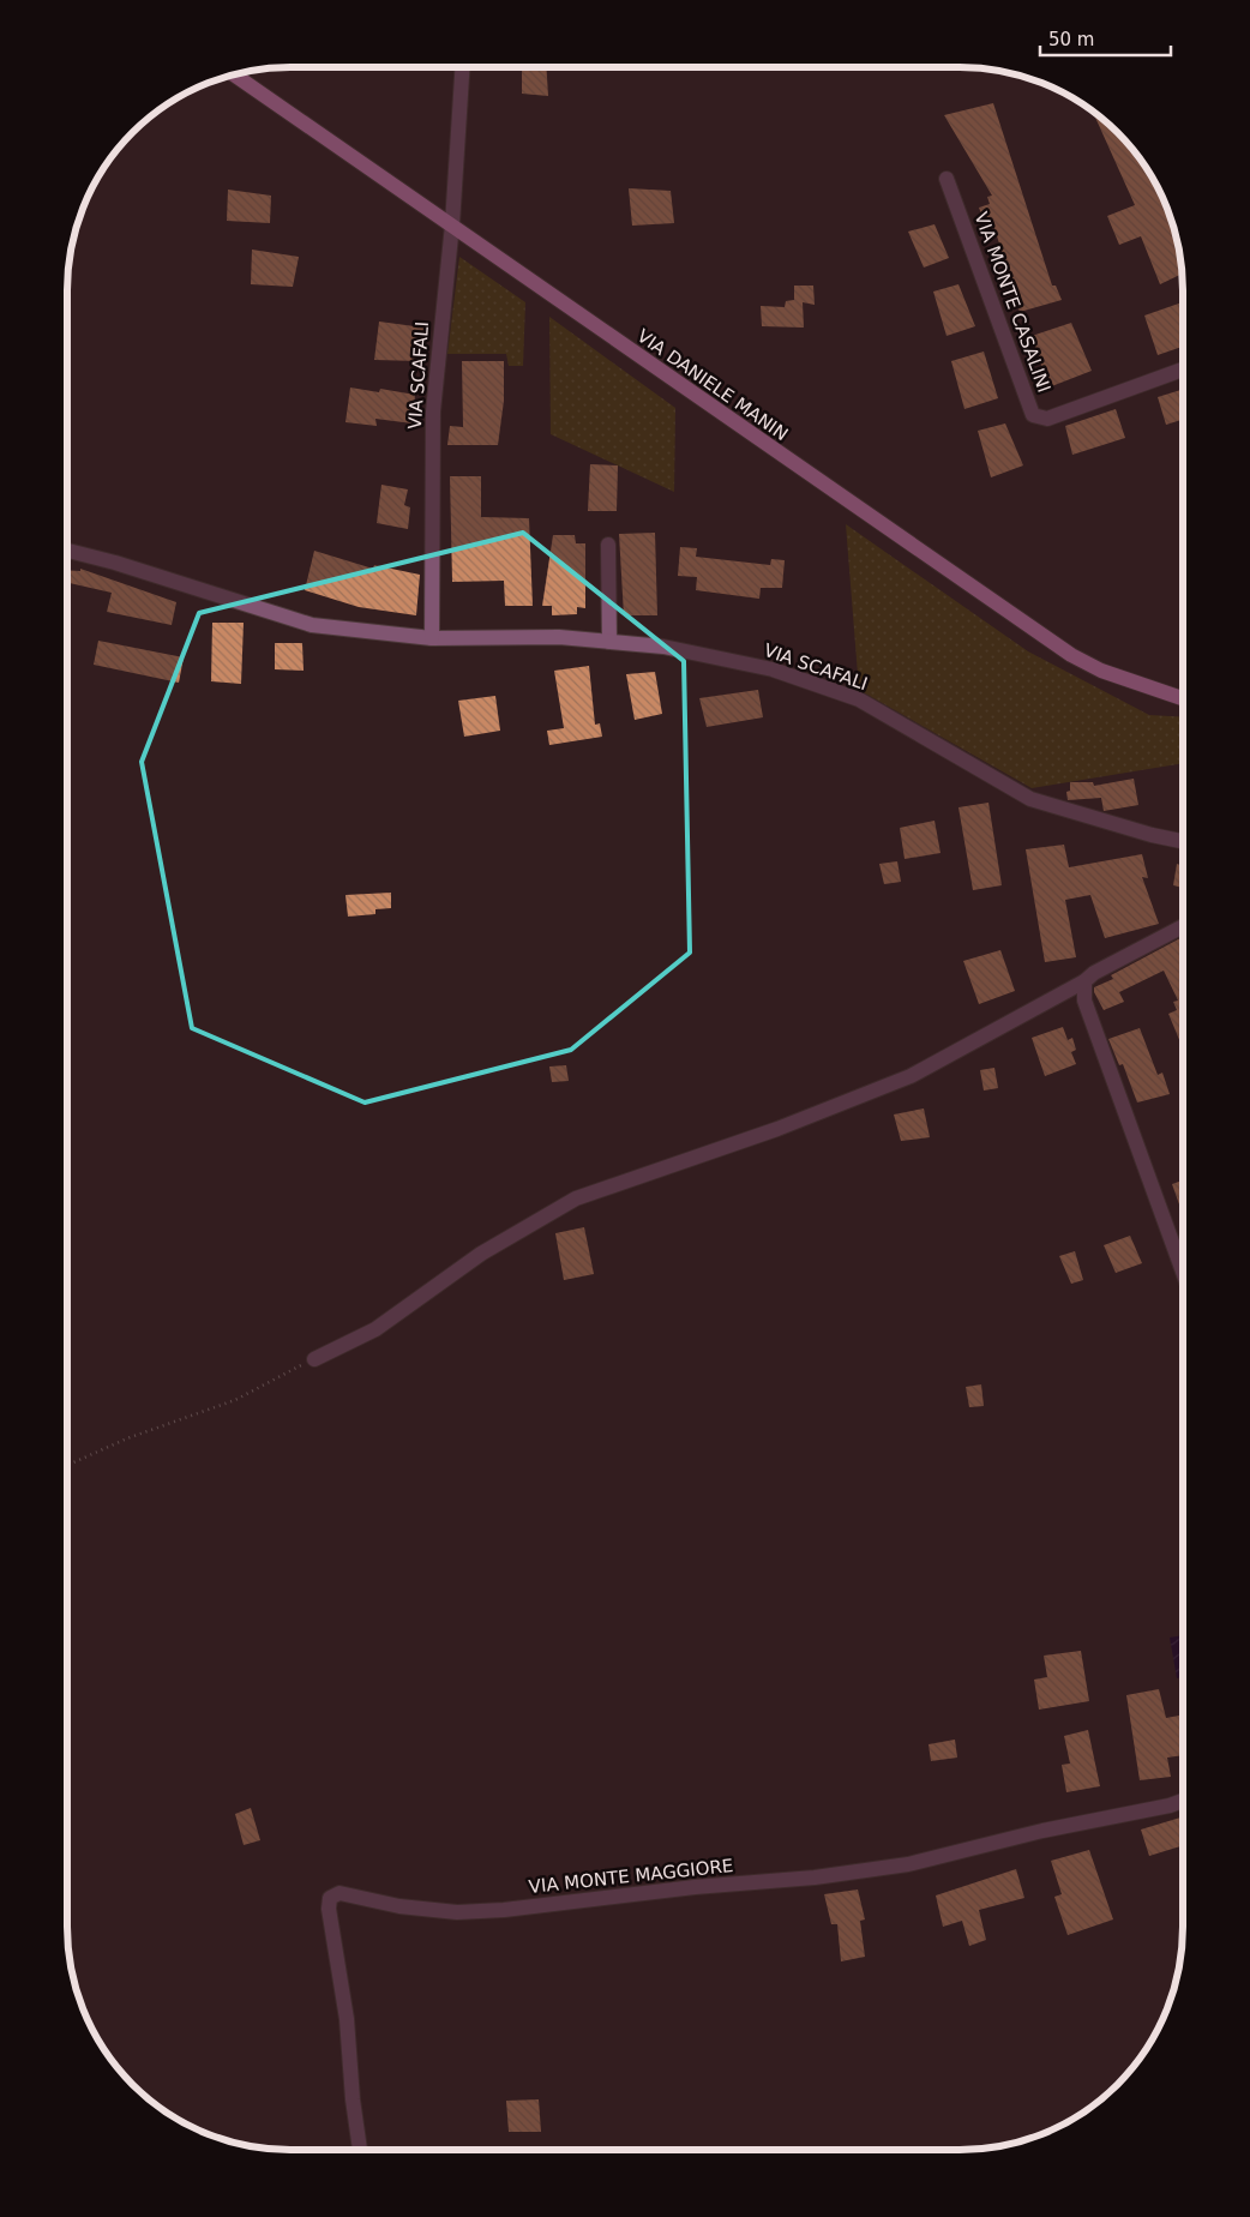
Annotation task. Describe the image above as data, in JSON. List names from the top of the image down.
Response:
{
  "streets": {
    "main road": ["VIA DANIELE MANIN"],
    "street": ["VIA MONTE CASALINI", "VIA SCAFALI", "VIA MONTE MAGGIORE"]
  },
  "crossings": [
    ["VIA SCAFALI", "VIA DANIELE MANIN"]
  ],
  "scale_bar": "50 m"
}
